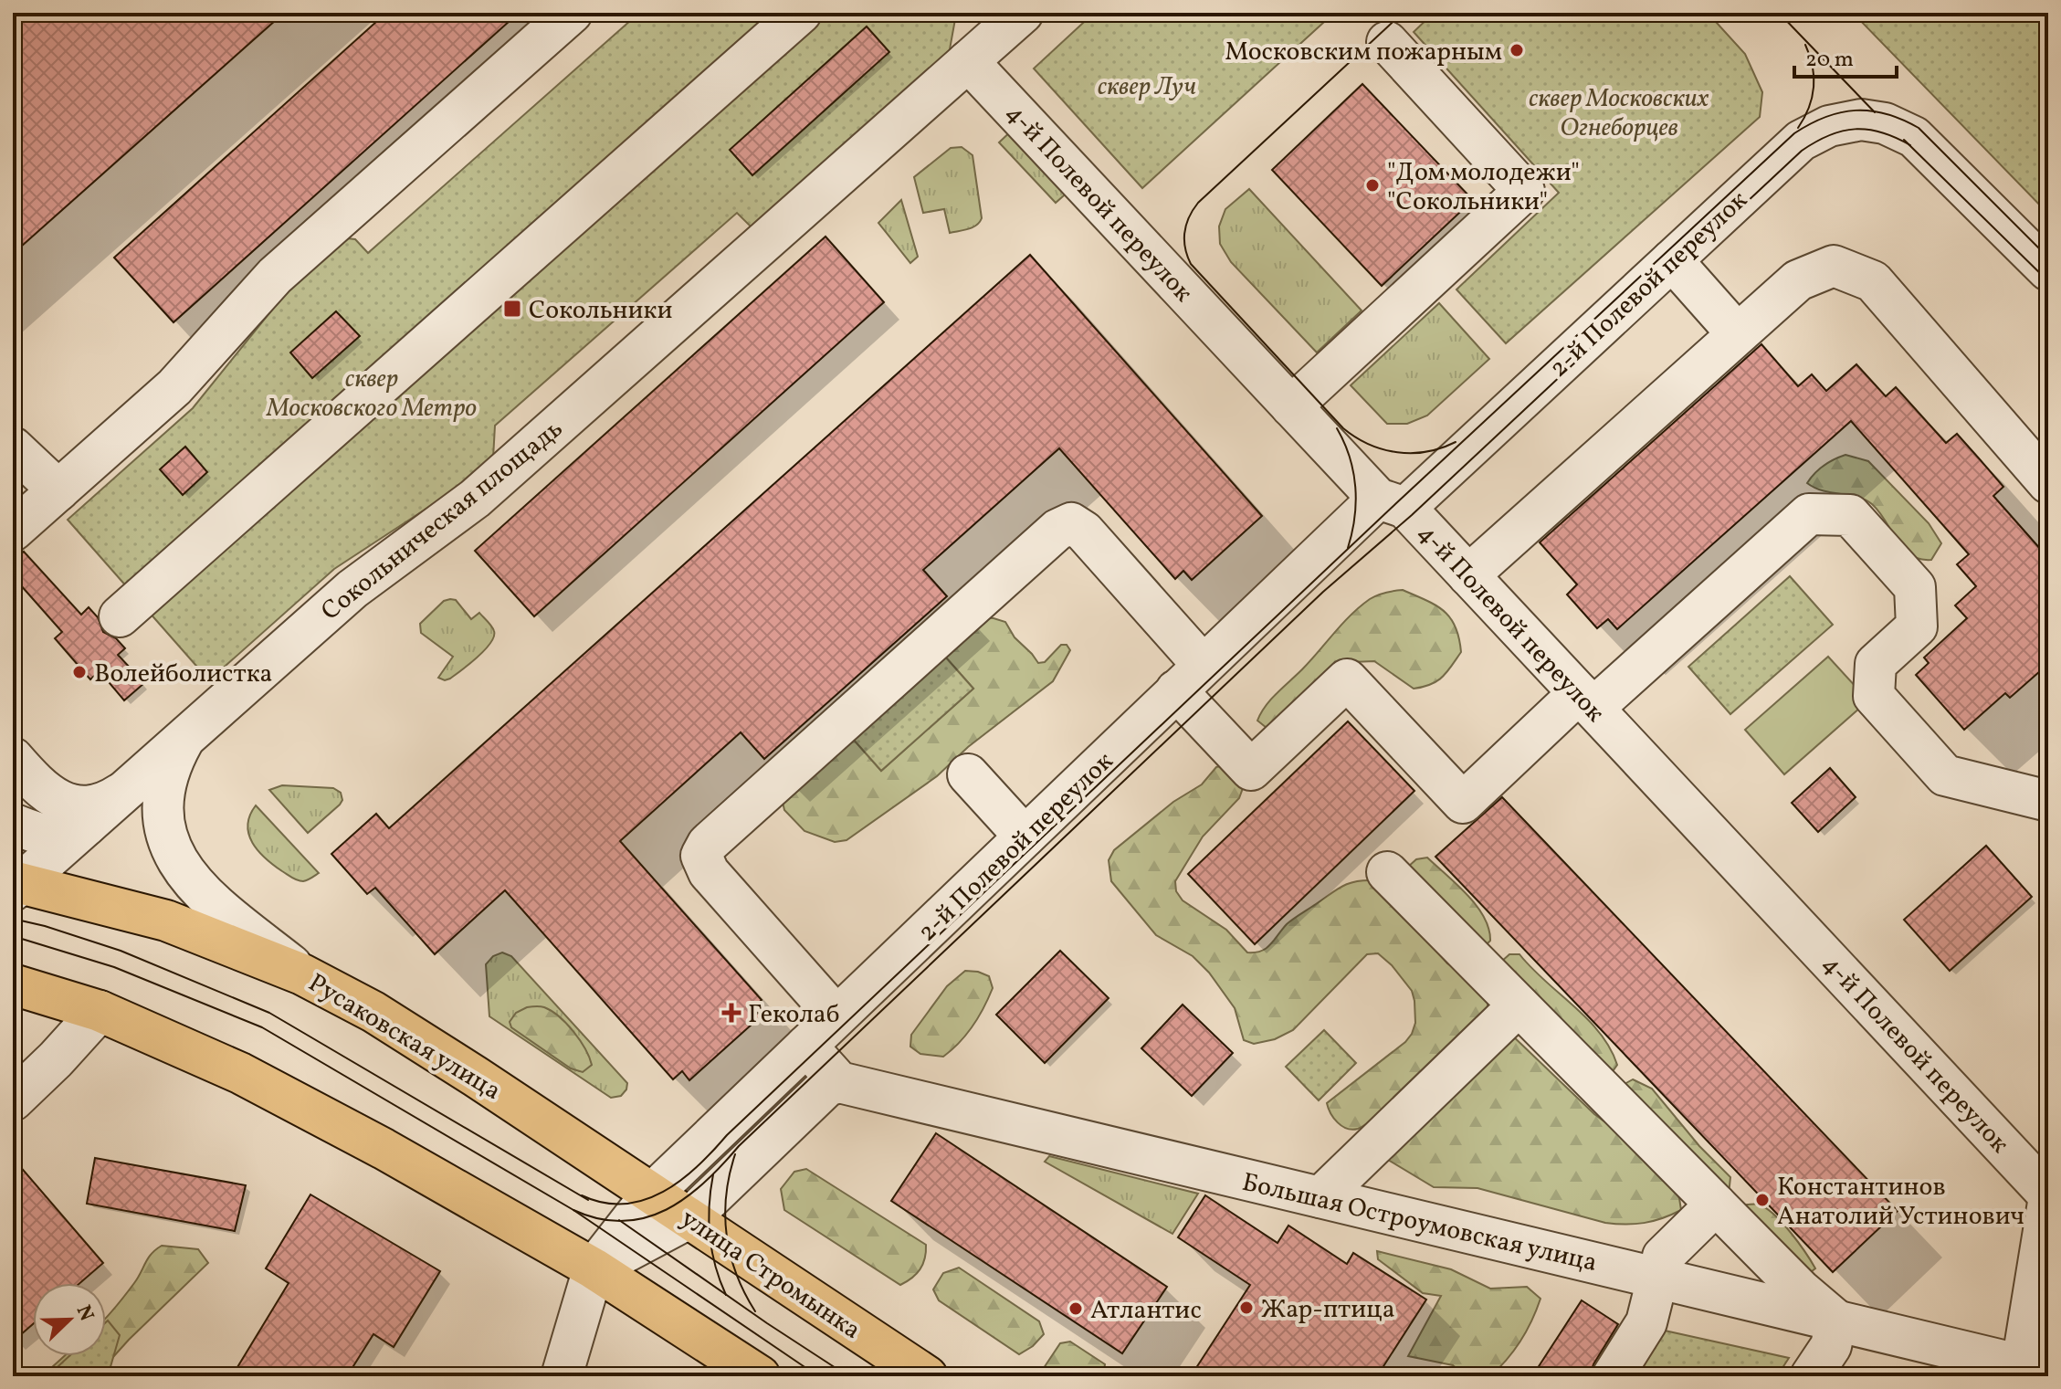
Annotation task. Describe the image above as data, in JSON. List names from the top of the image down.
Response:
{
  "streets": {
    "main road": ["Русаковская улица", "улица Стромынка"],
    "street": [
      "4-й Полевой переулок",
      "2-й Полевой переулок",
      "Сокольническая площадь",
      "Большая Остроумовская улица"
    ]
  },
  "crossings": [
    ["4-й Полевой переулок", "2-й Полевой переулок"],
    ["4-й Полевой переулок", "Сокольническая площадь"],
    ["2-й Полевой переулок", "Русаковская улица"],
    ["2-й Полевой переулок", "улица Стромынка"],
    ["Сокольническая площадь", "Русаковская улица"],
    ["Русаковская улица", "улица Стромынка"]
  ],
  "parks": ["сквер Луч", "сквер Московских Огнеборцев", "сквер Московского Метро"],
  "places": {
    "other": [
      "Московским пожарным",
      "\"Дом молодежи\" \"Сокольники\"",
      "Волейболистка",
      "Константинов Анатолий Устинович",
      "Жар-птица",
      "Атлантис"
    ],
    "transit": ["Сокольники"],
    "health": ["Геколаб"]
  },
  "scale_bar": "20 m",
  "north": "top right"
}
